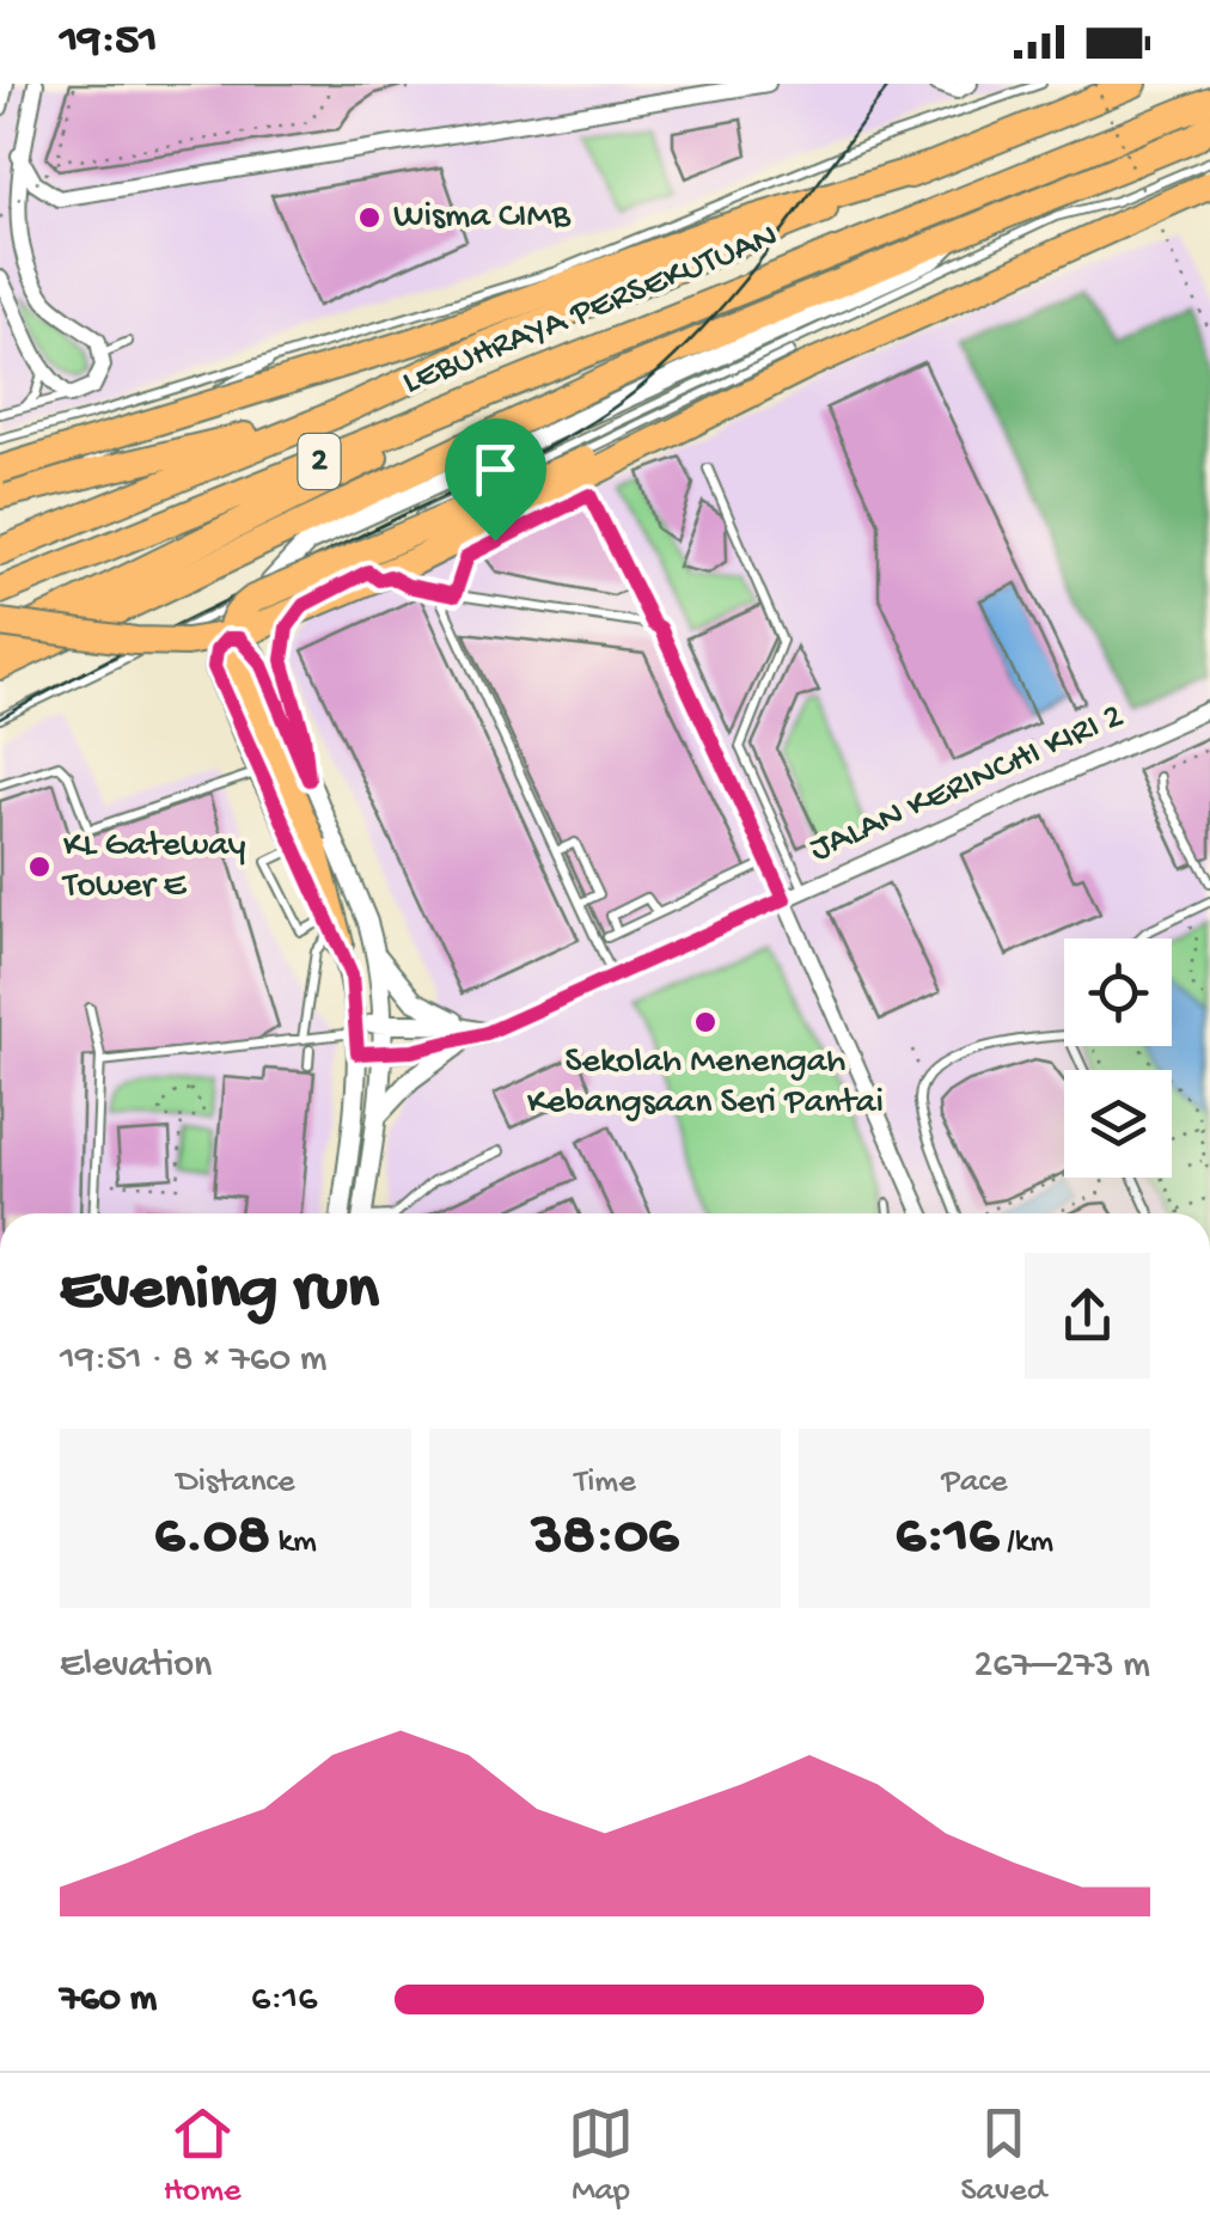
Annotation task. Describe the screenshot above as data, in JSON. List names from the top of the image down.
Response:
{
  "streets": {
    "highway": ["LEBUHRAYA PERSEKUTUAN", "2"],
    "street": ["JALAN KERINCHI KIRI 2"]
  },
  "places": ["Wisma CIMB", "KL Gateway Tower E", "Sekolah Menengah Kebangsaan Seri Pantai"],
  "page": {
    "status": "19:51",
    "heading": ["Evening run", "19:51 · 8 × 760 m"],
    "stats": [
      ["Distance", "6.08 km"],
      ["Time", "38:06"],
      ["Pace", "6:16 /km"]
    ],
    "chart": ["Elevation", "267–273 m"],
    "list": [
      {
        "name": "760 m",
        "note": "6:16"
      }
    ],
    "tabs": ["Home", "Map", "Saved"]
  }
}
